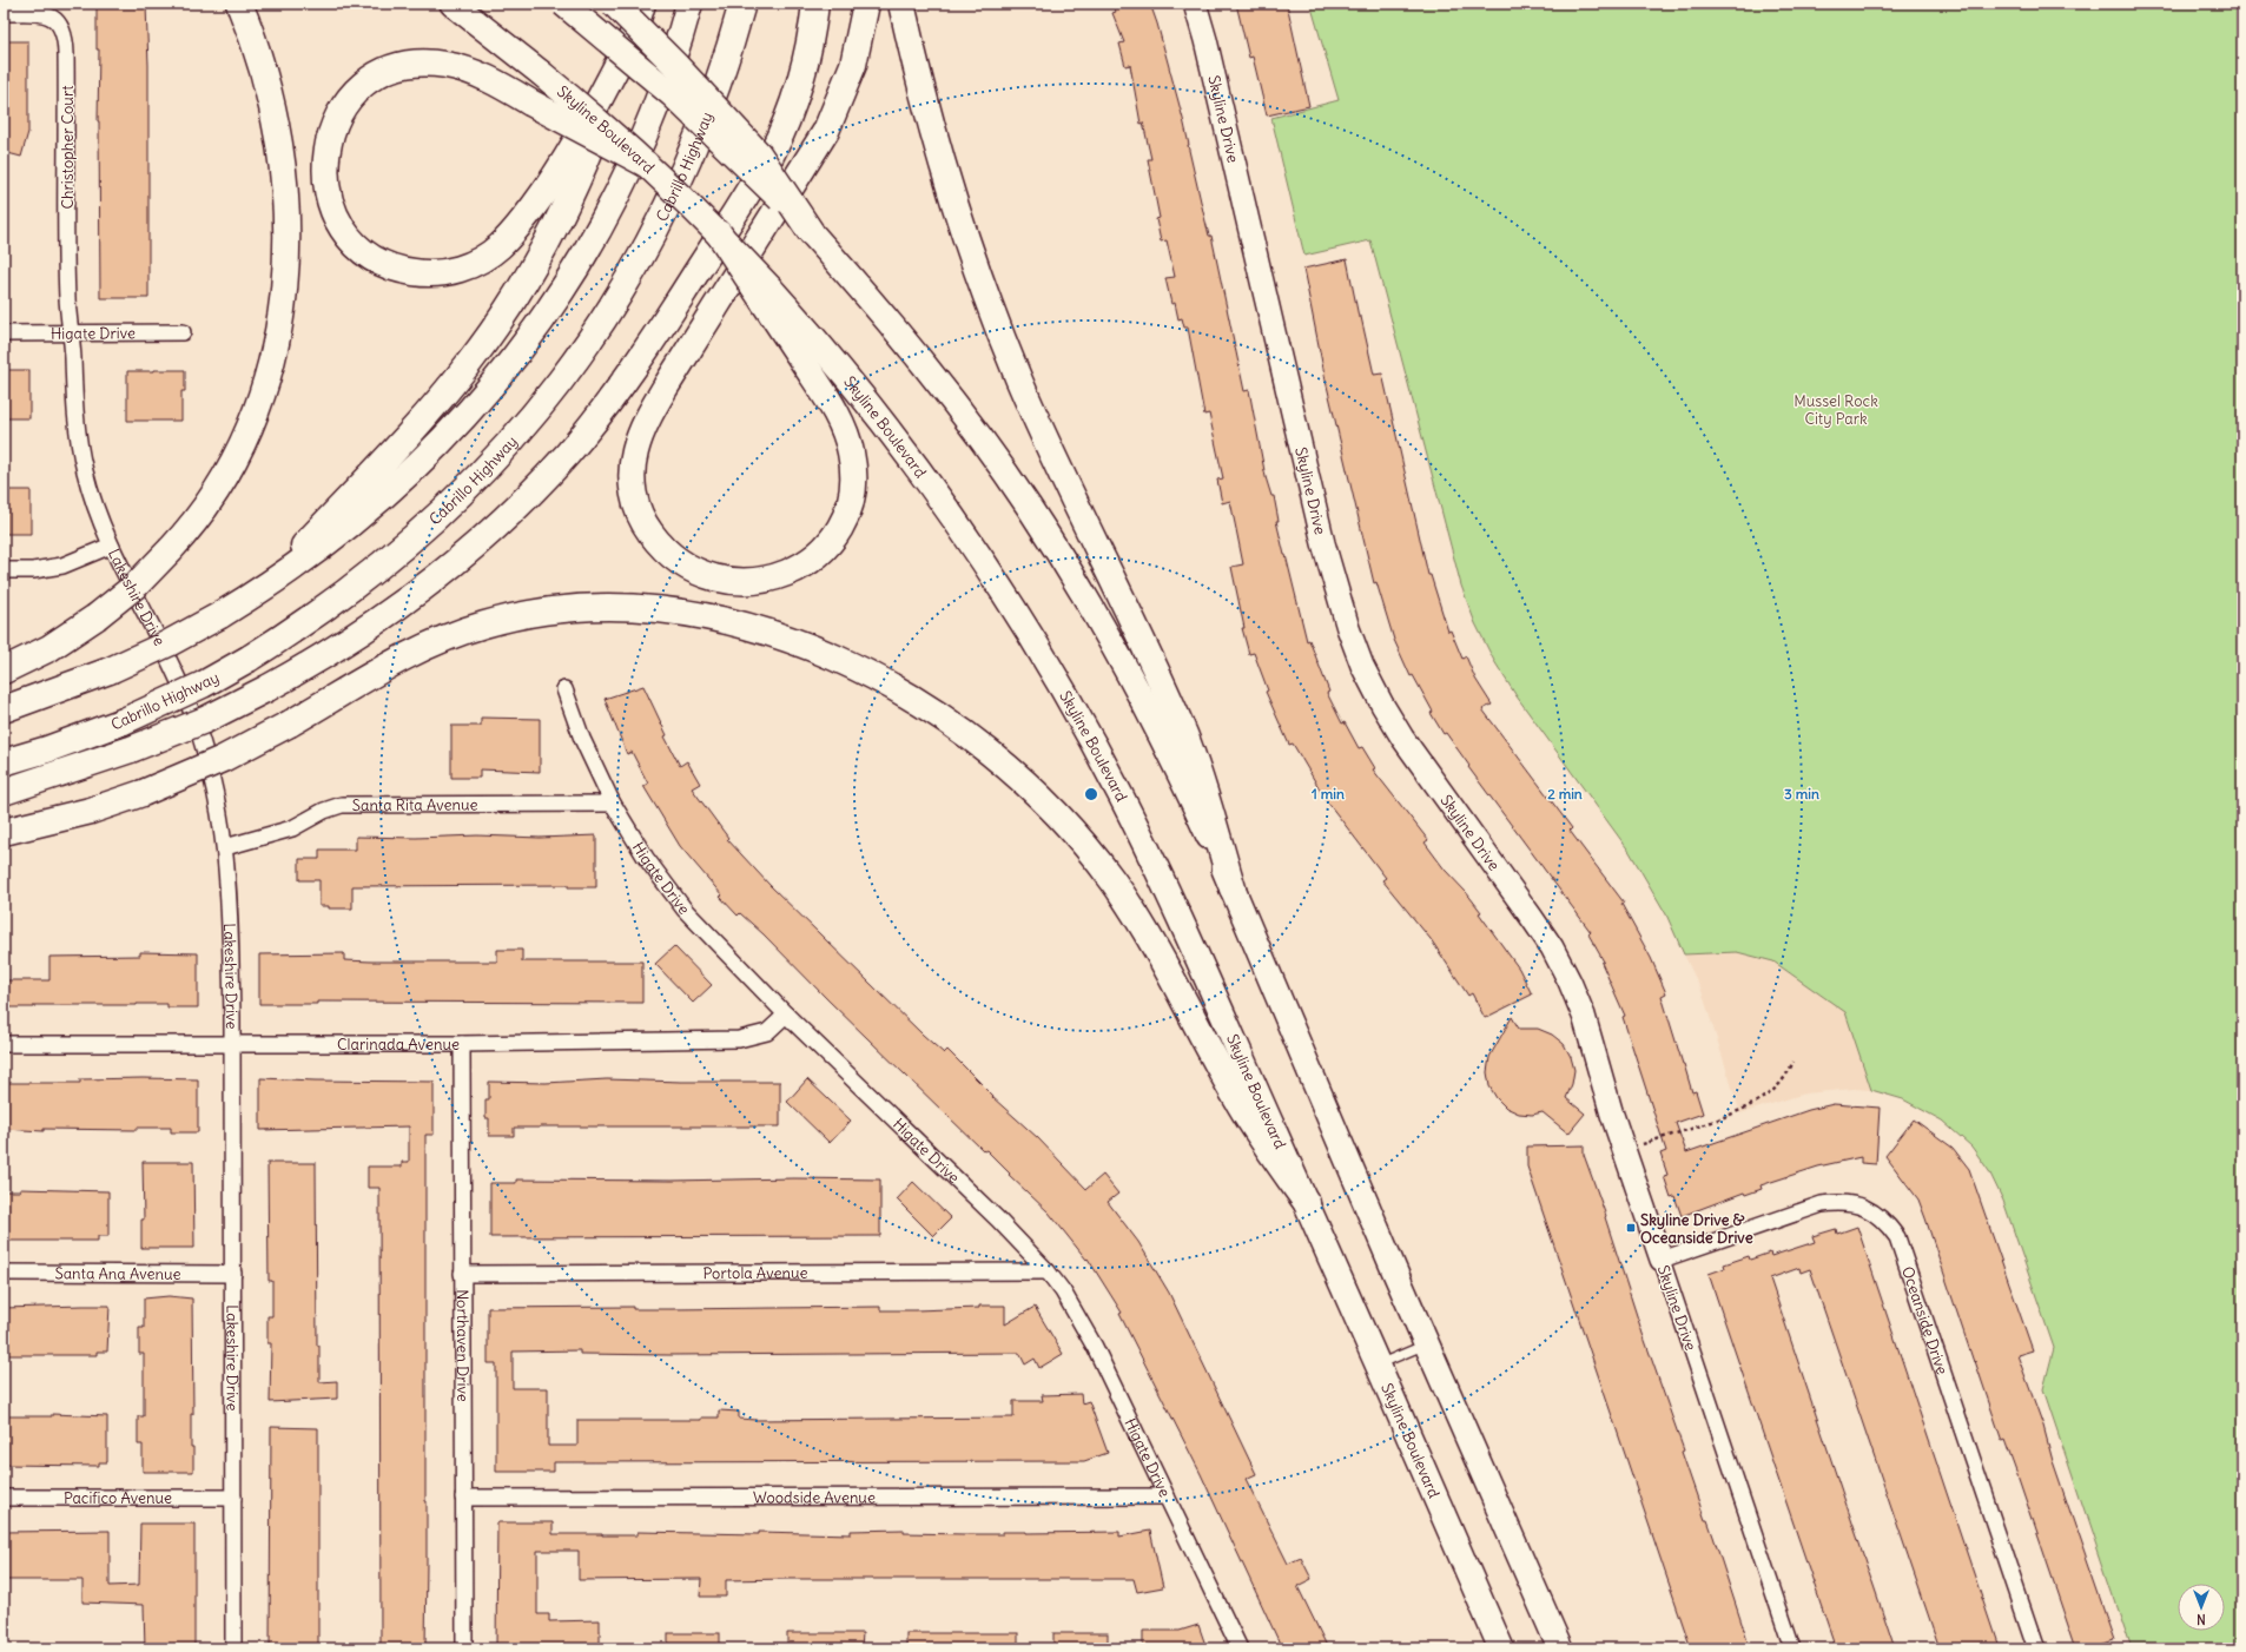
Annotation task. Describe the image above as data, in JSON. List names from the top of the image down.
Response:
{
  "streets": {
    "highway": ["Cabrillo Highway"],
    "main road": ["Skyline Boulevard"],
    "street": [
      "Skyline Drive",
      "Christopher Court",
      "Higate Drive",
      "Lakeshire Drive",
      "Santa Rita Avenue",
      "Clarinada Avenue",
      "Portola Avenue",
      "Santa Ana Avenue",
      "Oceanside Drive",
      "Northaven Drive",
      "Pacifico Avenue",
      "Woodside Avenue"
    ]
  },
  "crossings": [
    ["Skyline Drive", "Oceanside Drive"],
    ["Christopher Court", "Higate Drive"],
    ["Christopher Court", "Lakeshire Drive"],
    ["Higate Drive", "Lakeshire Drive"],
    ["Higate Drive", "Santa Rita Avenue"],
    ["Higate Drive", "Clarinada Avenue"],
    ["Higate Drive", "Portola Avenue"],
    ["Higate Drive", "Woodside Avenue"],
    ["Lakeshire Drive", "Santa Rita Avenue"],
    ["Lakeshire Drive", "Clarinada Avenue"],
    ["Lakeshire Drive", "Santa Ana Avenue"],
    ["Lakeshire Drive", "Pacifico Avenue"],
    ["Clarinada Avenue", "Northaven Drive"],
    ["Portola Avenue", "Northaven Drive"],
    ["Northaven Drive", "Woodside Avenue"]
  ],
  "parks": ["Mussel Rock City Park"],
  "places": {
    "transit": ["Skyline Drive & Oceanside Drive"]
  },
  "north": "bottom",
  "rings": ["1 min", "2 min", "3 min"]
}
